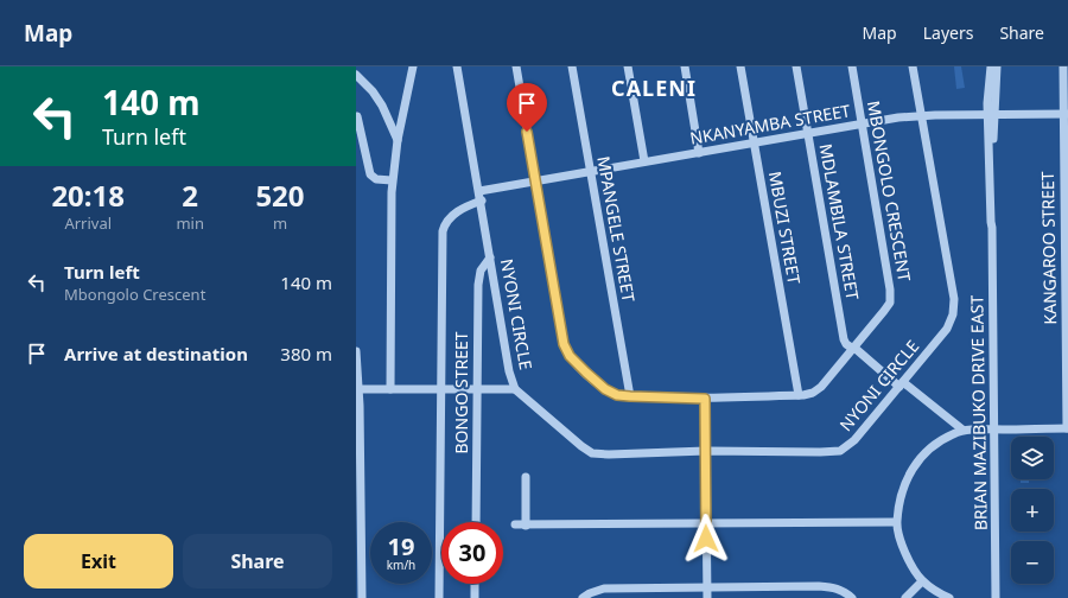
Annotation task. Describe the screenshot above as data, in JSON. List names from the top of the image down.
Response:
{
  "streets": {
    "street": [
      "NKANYAMBA STREET",
      "MBONGOLO CRESCENT",
      "MDLAMBILA STREET",
      "MBUZI STREET",
      "MPANGELE STREET",
      "KANGAROO STREET",
      "NYONI CIRCLE",
      "BONGO STREET",
      "BRIAN MAZIBUKO DRIVE EAST"
    ]
  },
  "crossings": [
    ["NKANYAMBA STREET", "MBONGOLO CRESCENT"],
    ["NKANYAMBA STREET", "MDLAMBILA STREET"],
    ["NKANYAMBA STREET", "MBUZI STREET"],
    ["NKANYAMBA STREET", "MPANGELE STREET"],
    ["NKANYAMBA STREET", "KANGAROO STREET"],
    ["NKANYAMBA STREET", "NYONI CIRCLE"],
    ["NKANYAMBA STREET", "BRIAN MAZIBUKO DRIVE EAST"],
    ["MBONGOLO CRESCENT", "MDLAMBILA STREET"],
    ["MBONGOLO CRESCENT", "MBUZI STREET"],
    ["MBONGOLO CRESCENT", "MPANGELE STREET"],
    ["NYONI CIRCLE", "BONGO STREET"]
  ],
  "districts": ["CALENI"],
  "page": {
    "header": "Map",
    "nav": ["Map", "Layers", "Share"],
    "turn": ["140 m", "Turn left"],
    "eta": [
      "20:18",
      "Arrival",
      "2",
      "min",
      "520",
      "m"
    ],
    "list": [
      {
        "name": "Turn left",
        "note": "Mbongolo Crescent",
        "value": "140 m"
      },
      {
        "name": "Arrive at destination",
        "value": "380 m"
      }
    ],
    "map_buttons": ["+", "−"],
    "speed": "19 km/h",
    "limit": "30",
    "buttons": ["Exit", "Share"]
  }
}
